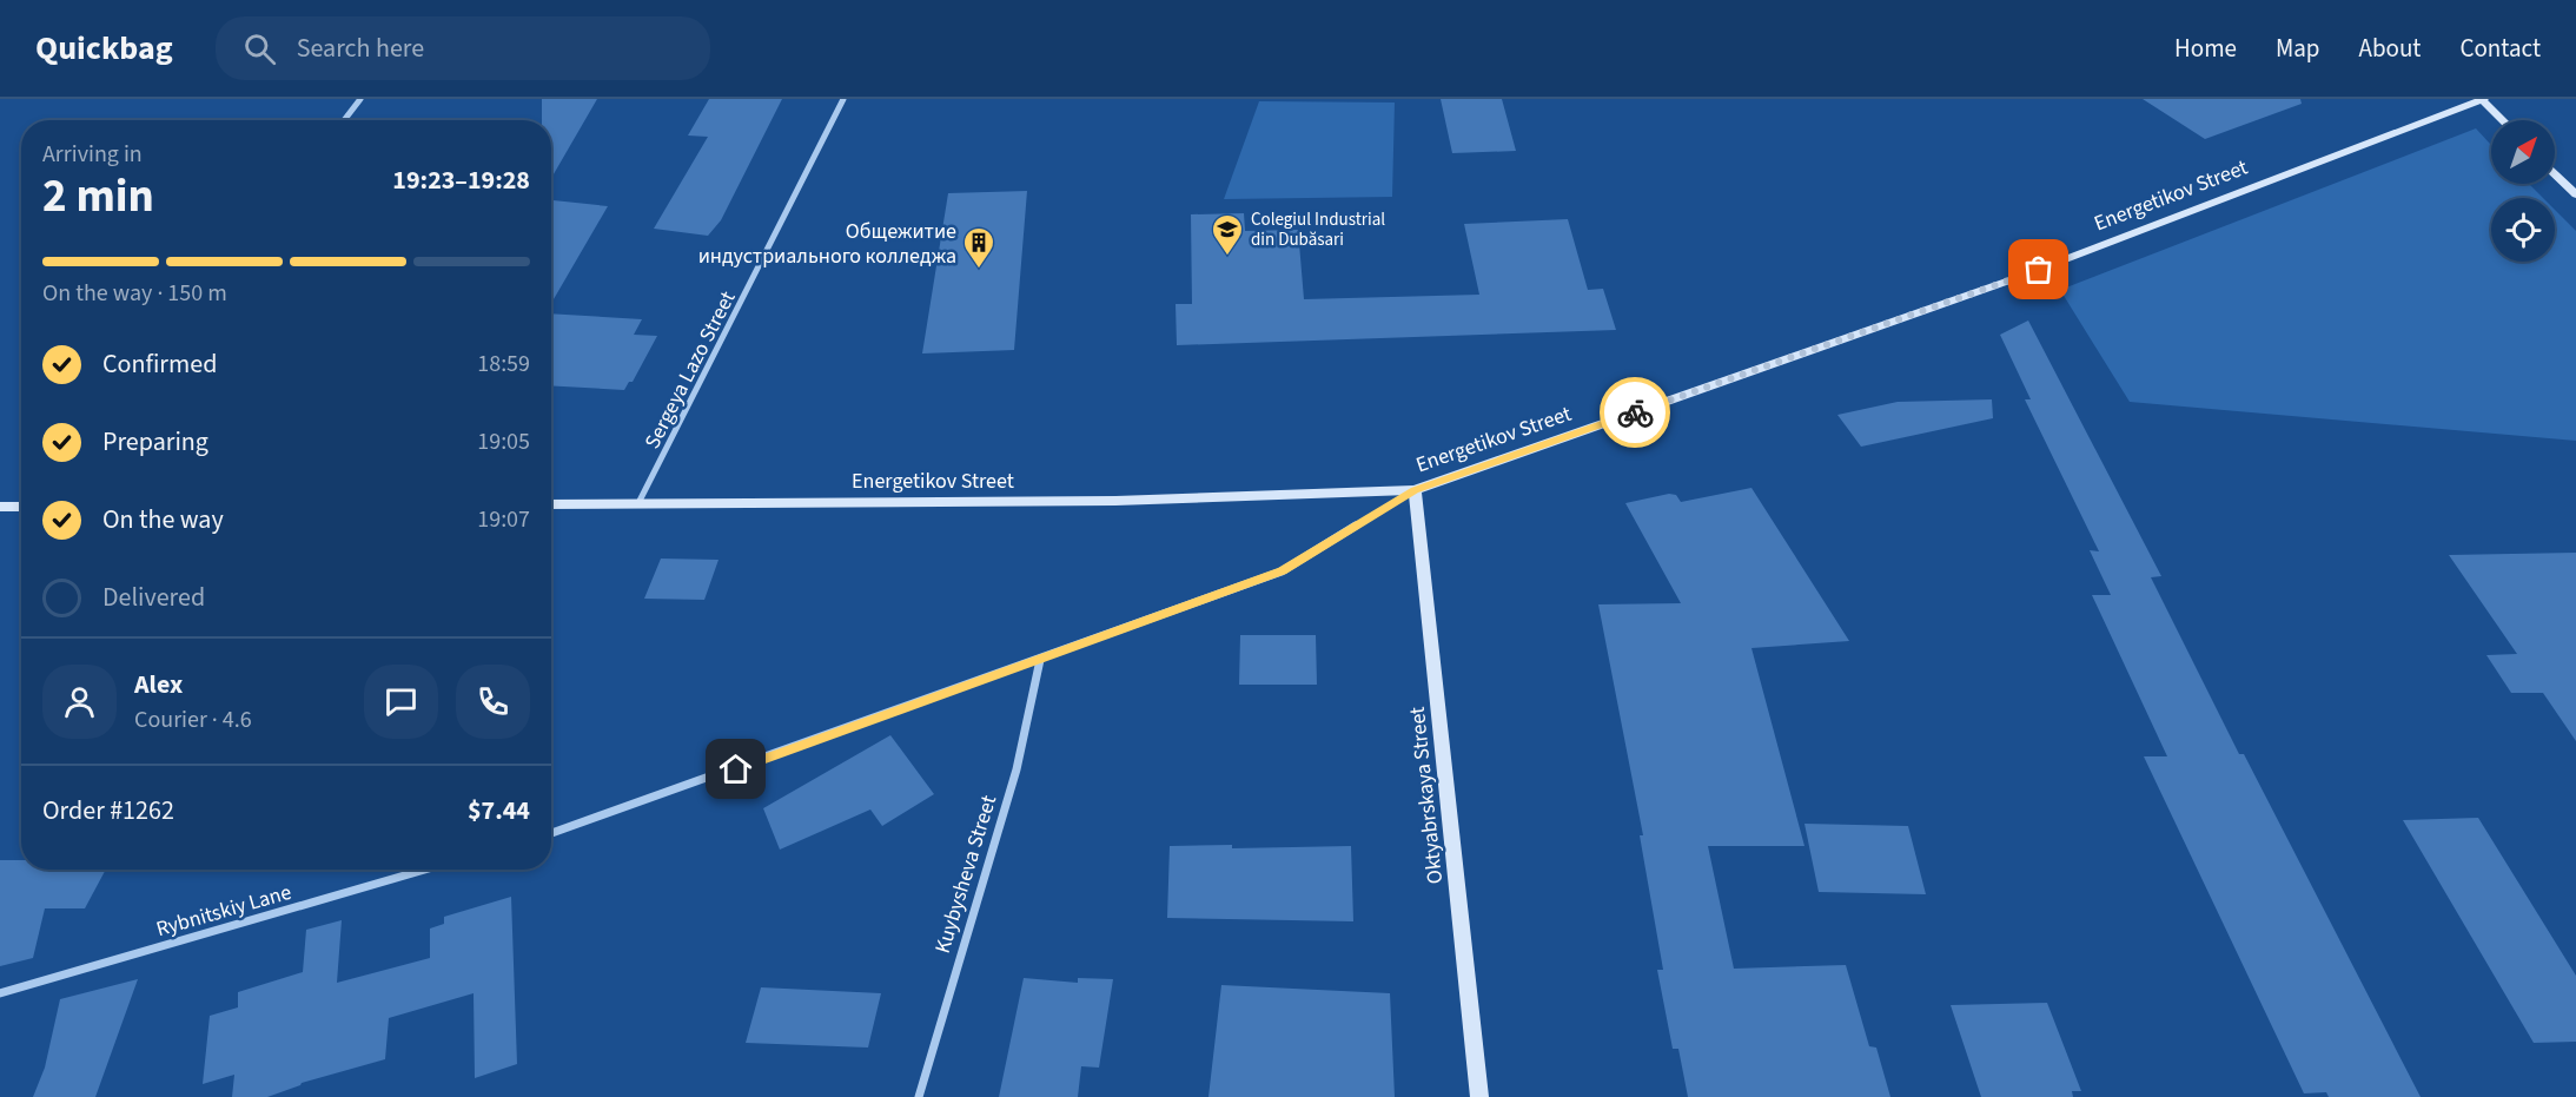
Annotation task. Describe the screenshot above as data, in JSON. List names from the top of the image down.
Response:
{
  "streets": {
    "street": [
      "Energetikov Street",
      "Sergeya Lazo Street",
      "Oktyabrskaya Street",
      "Kuybysheva Street",
      "Rybnitskiy Lane"
    ]
  },
  "crossings": [
    ["Energetikov Street", "Sergeya Lazo Street"],
    ["Energetikov Street", "Oktyabrskaya Street"]
  ],
  "places": {
    "school or university": ["Colegiul Industrial din Dubăsari"],
    "building": ["Общежитие индустриального колледжа"]
  },
  "north": "top right",
  "page": {
    "header": "Quickbag",
    "search": "Search here",
    "nav": [
      "Home",
      "Map",
      "About",
      "Contact"
    ],
    "heading": ["2 min", "Arriving in", "19:23–19:28"],
    "panel": [
      "Alex",
      "Courier · 4.6",
      "Order #1262",
      "$7.44"
    ],
    "bar": "On the way · 150 m",
    "list": [
      ["Confirmed", "18:59"],
      ["Preparing", "19:05"],
      ["On the way", "19:07"],
      "Delivered"
    ]
  }
}
